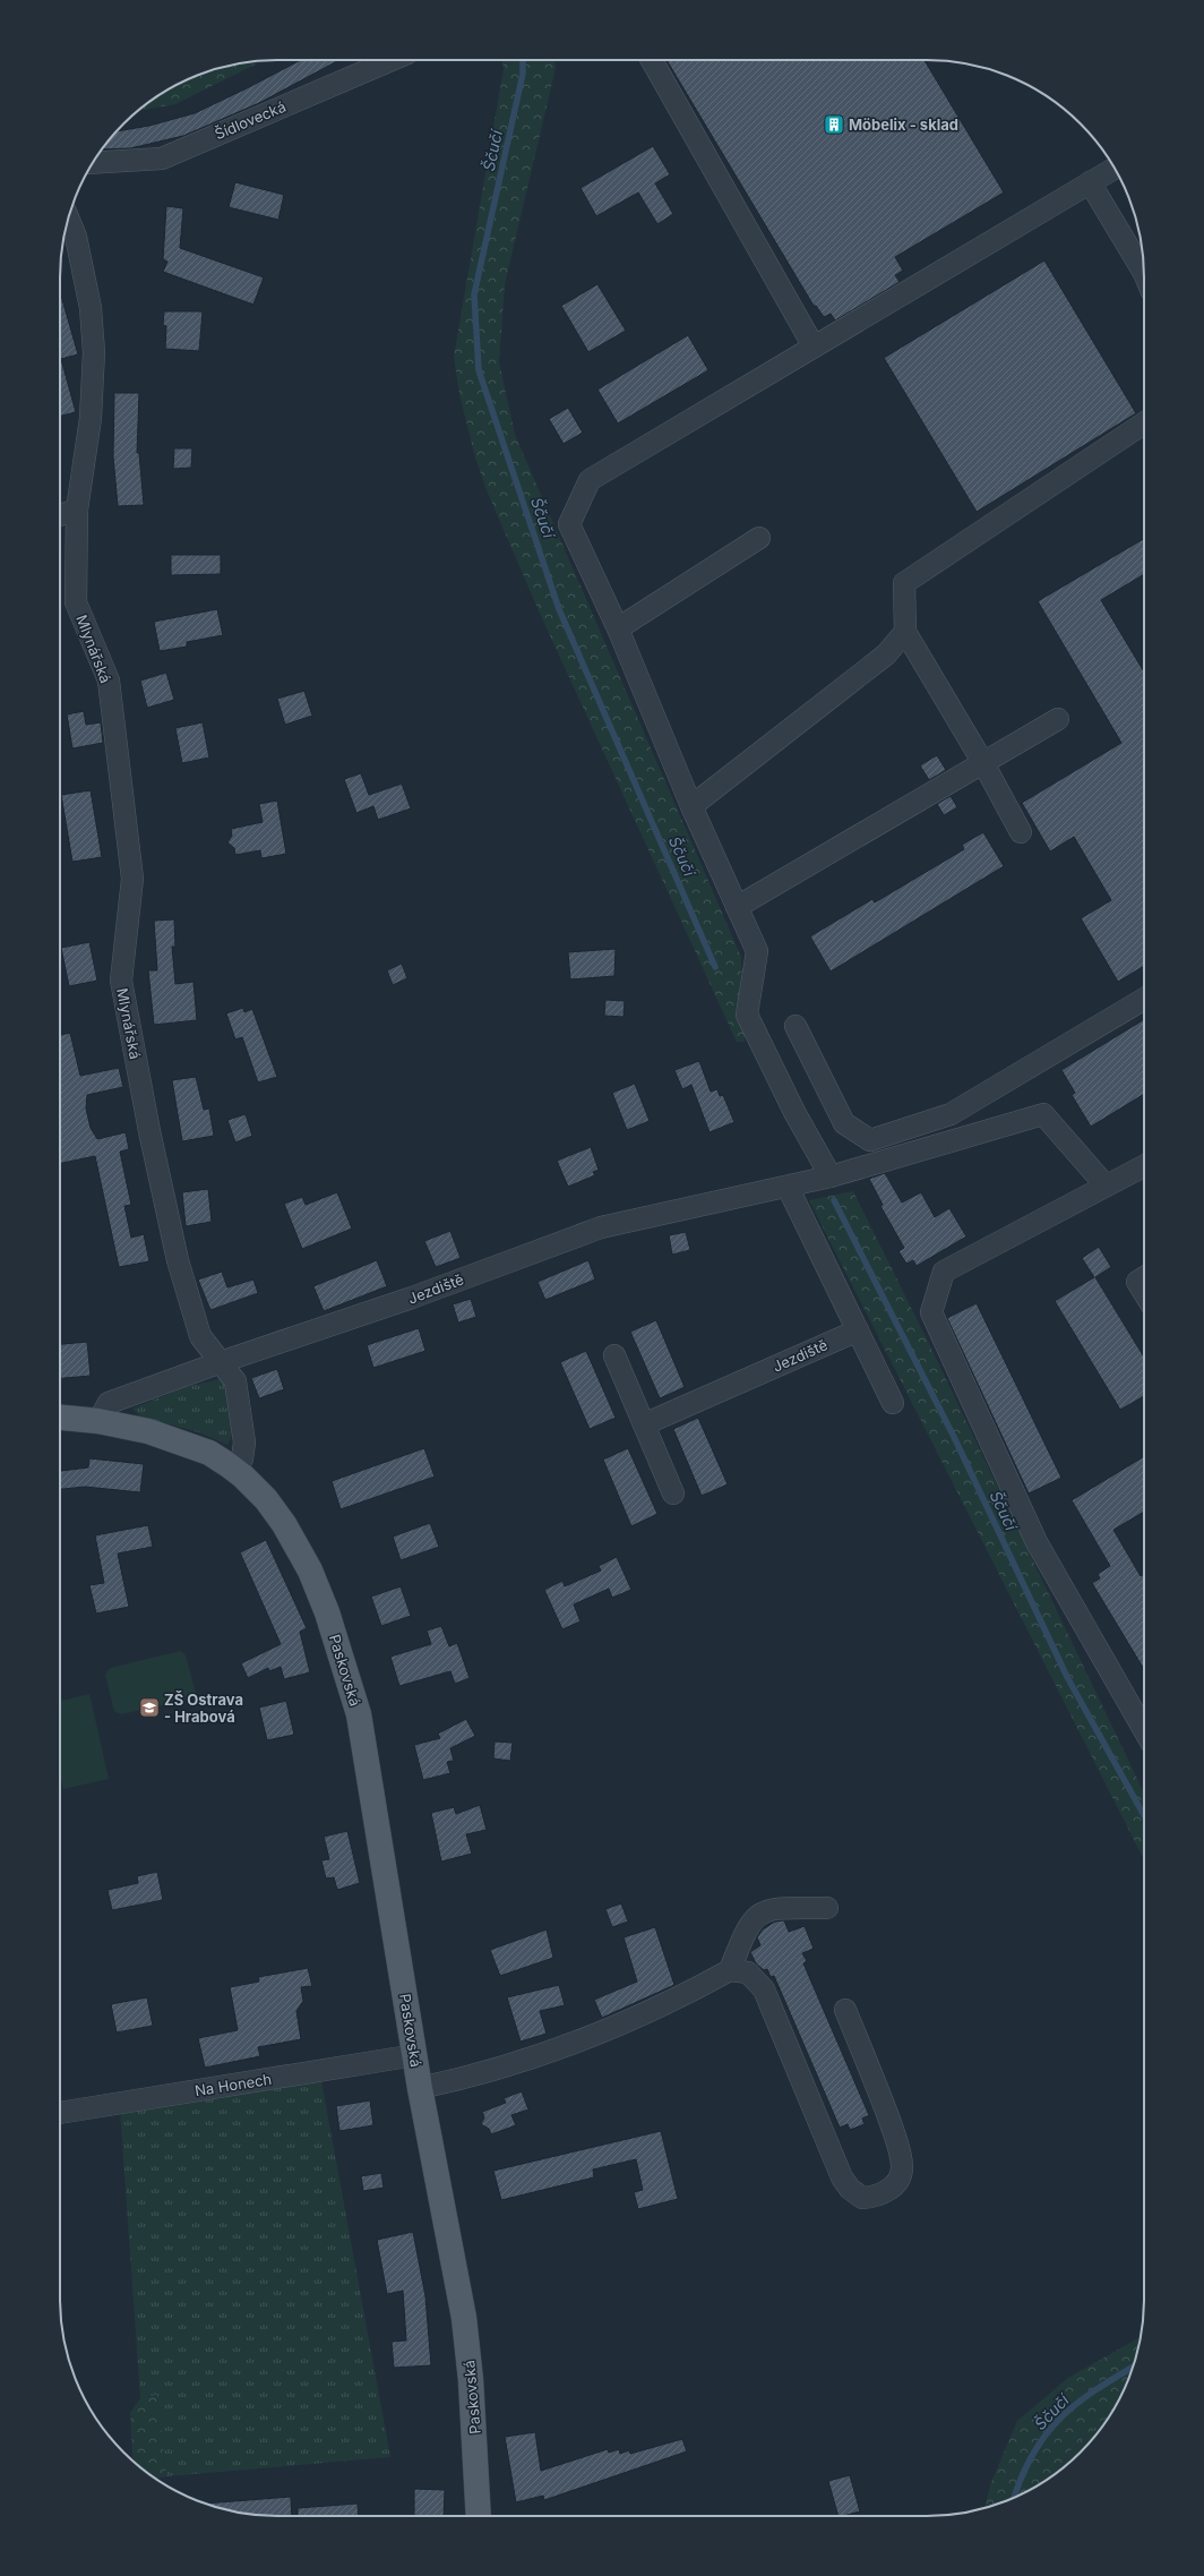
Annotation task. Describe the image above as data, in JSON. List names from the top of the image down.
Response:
{
  "streets": {
    "main road": ["Paskovská"],
    "street": [
      "Šídlovecká",
      "Mlynářská",
      "Jezdiště",
      "Na Honech"
    ]
  },
  "crossings": [
    ["Mlynářská", "Jezdiště"],
    ["Mlynářská", "Paskovská"],
    ["Jezdiště", "Paskovská"],
    ["Paskovská", "Na Honech"]
  ],
  "water": ["Ščučí"],
  "places": {
    "building": ["Möbelix - sklad"],
    "school or university": ["ZŠ Ostrava - Hrabová"]
  }
}
